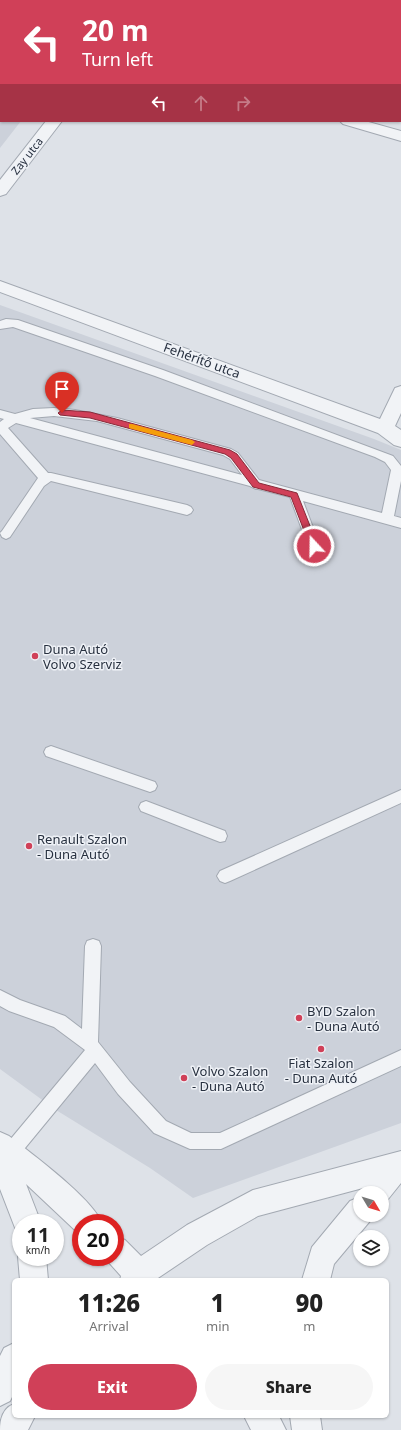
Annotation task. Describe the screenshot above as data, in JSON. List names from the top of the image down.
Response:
{
  "streets": {
    "street": ["Zay utca", "Fehérítő utca"]
  },
  "places": [
    "Duna Autó Volvo Szerviz",
    "Renault Szalon - Duna Autó",
    "BYD Szalon - Duna Autó",
    "Fiat Szalon - Duna Autó",
    "Volvo Szalon - Duna Autó"
  ],
  "north": "bottom right",
  "page": {
    "turn": ["20 m", "Turn left"],
    "speed": "11 km/h",
    "limit": "20",
    "eta": [
      "11:26",
      "Arrival",
      "1",
      "min",
      "90",
      "m"
    ],
    "buttons": ["Exit", "Share"]
  }
}
